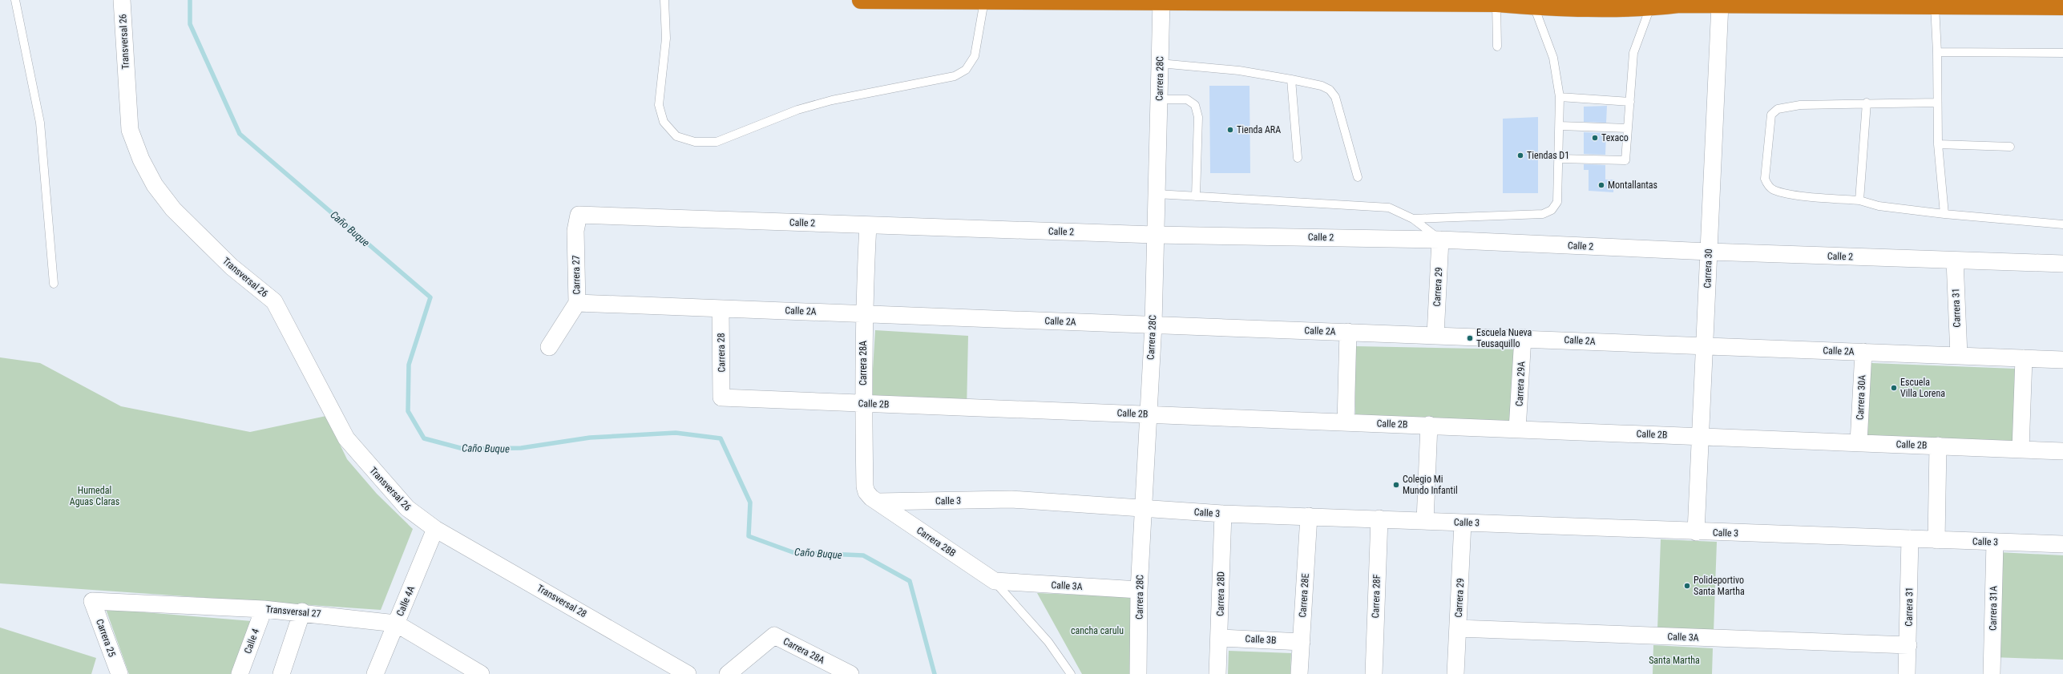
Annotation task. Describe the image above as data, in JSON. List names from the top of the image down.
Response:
{
  "streets": {
    "street": [
      "Transversal 26",
      "Carrera 28C",
      "Calle 2",
      "Carrera 30",
      "Carrera 27",
      "Carrera 29",
      "Carrera 31",
      "Calle 2A",
      "Carrera 28",
      "Carrera 28A",
      "Carrera 29A",
      "Carrera 30A",
      "Calle 2B",
      "Calle 3",
      "Carrera 28B",
      "Calle 3A",
      "Carrera 28D",
      "Carrera 28E",
      "Carrera 28F",
      "Calle 4A",
      "Transversal 28",
      "Carrera 31A",
      "Transversal 27",
      "Carrera 25",
      "Calle 3B",
      "Calle 4"
    ]
  },
  "crossings": [
    ["Transversal 26", "Calle 4A"],
    ["Transversal 26", "Transversal 28"],
    ["Carrera 28C", "Calle 2"],
    ["Carrera 28C", "Calle 2A"],
    ["Carrera 28C", "Calle 2B"],
    ["Carrera 28C", "Calle 3"],
    ["Carrera 28C", "Calle 3A"],
    ["Calle 2", "Carrera 30"],
    ["Calle 2", "Carrera 27"],
    ["Calle 2", "Carrera 29"],
    ["Calle 2", "Carrera 31"],
    ["Calle 2", "Carrera 28A"],
    ["Carrera 30", "Calle 2A"],
    ["Carrera 30", "Calle 2B"],
    ["Carrera 30", "Calle 3"],
    ["Carrera 27", "Calle 2A"],
    ["Carrera 29", "Calle 2A"],
    ["Carrera 29", "Calle 3"],
    ["Carrera 29", "Calle 3A"],
    ["Carrera 31", "Calle 2A"],
    ["Carrera 31", "Calle 3"],
    ["Carrera 31", "Calle 3A"],
    ["Calle 2A", "Carrera 28"],
    ["Calle 2A", "Carrera 28A"],
    ["Calle 2A", "Carrera 29A"],
    ["Calle 2A", "Carrera 30A"],
    ["Carrera 28", "Calle 2B"],
    ["Carrera 28A", "Calle 2B"],
    ["Carrera 28A", "Calle 3"],
    ["Carrera 28A", "Carrera 28B"],
    ["Carrera 29A", "Calle 2B"],
    ["Carrera 30A", "Calle 2B"],
    ["Calle 3", "Carrera 28B"],
    ["Calle 3", "Carrera 28D"],
    ["Calle 3", "Carrera 28E"],
    ["Calle 3", "Carrera 28F"],
    ["Calle 3", "Carrera 31A"],
    ["Carrera 28B", "Calle 3A"],
    ["Carrera 28D", "Calle 3B"],
    ["Carrera 28E", "Calle 3B"],
    ["Calle 4A", "Transversal 28"],
    ["Calle 4A", "Transversal 27"],
    ["Transversal 27", "Carrera 25"],
    ["Transversal 27", "Calle 4"]
  ],
  "water": ["Caño Buque"],
  "parks": ["Humedal Aguas Claras", "cancha carulu", "Santa Martha"],
  "places": [
    "Tienda ARA",
    "Texaco",
    "Tiendas D1",
    "Montallantas",
    "Escuela Nueva Teusaquillo",
    "Escuela Villa Lorena",
    "Colegio Mi Mundo Infantil",
    "Polideportivo Santa Martha"
  ]
}
